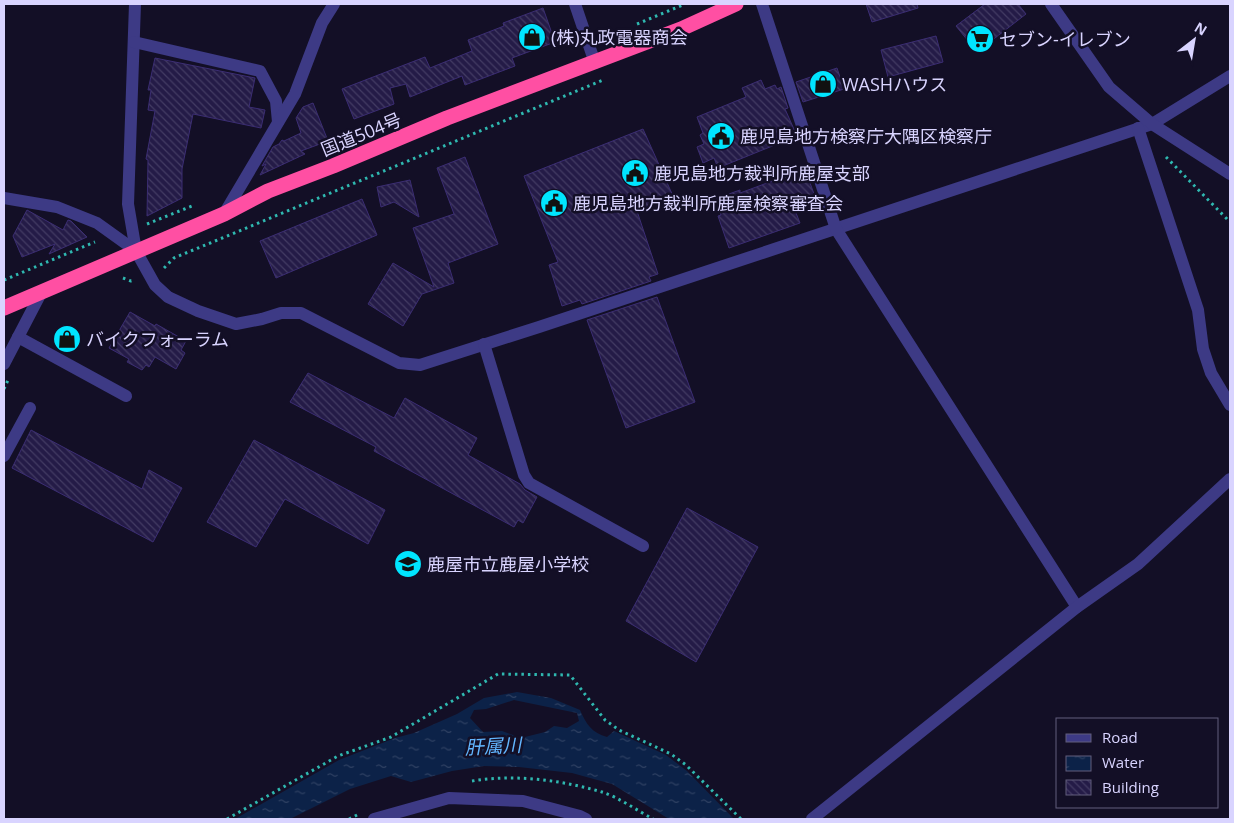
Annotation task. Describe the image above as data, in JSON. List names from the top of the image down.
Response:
{
  "streets": {
    "highway": ["国道504号"]
  },
  "water": ["肝属川"],
  "places": {
    "shop": ["(株)丸政電器商会", "WASHハウス", "バイクフォーラム"],
    "supermarket": ["セブン-イレブン"],
    "public building": ["鹿児島地方検察庁大隅区検察庁", "鹿児島地方裁判所鹿屋支部", "鹿児島地方裁判所鹿屋検察審査会"],
    "school or university": ["鹿屋市立鹿屋小学校"]
  },
  "legend": ["Road", "Water", "Building"],
  "north": "top right"
}
